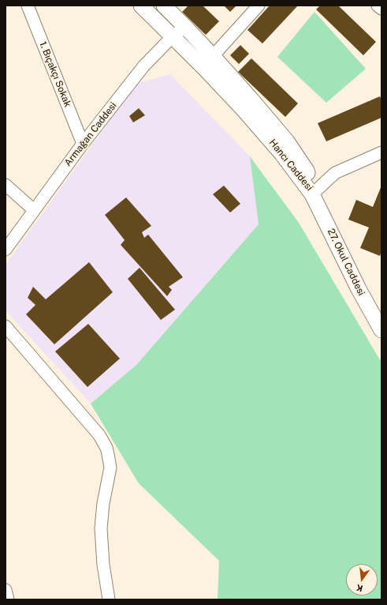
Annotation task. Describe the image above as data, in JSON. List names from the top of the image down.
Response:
{
  "streets": {
    "main road": ["Hancı Caddesi", "27. Okul Caddesi"],
    "street": ["1. Bıçakçı Sokak", "Armağan Caddesi"]
  },
  "crossings": [
    ["1. Bıçakçı Sokak", "Armağan Caddesi"],
    ["Armağan Caddesi", "Hancı Caddesi"],
    ["Hancı Caddesi", "27. Okul Caddesi"]
  ],
  "north": "bottom"
}
